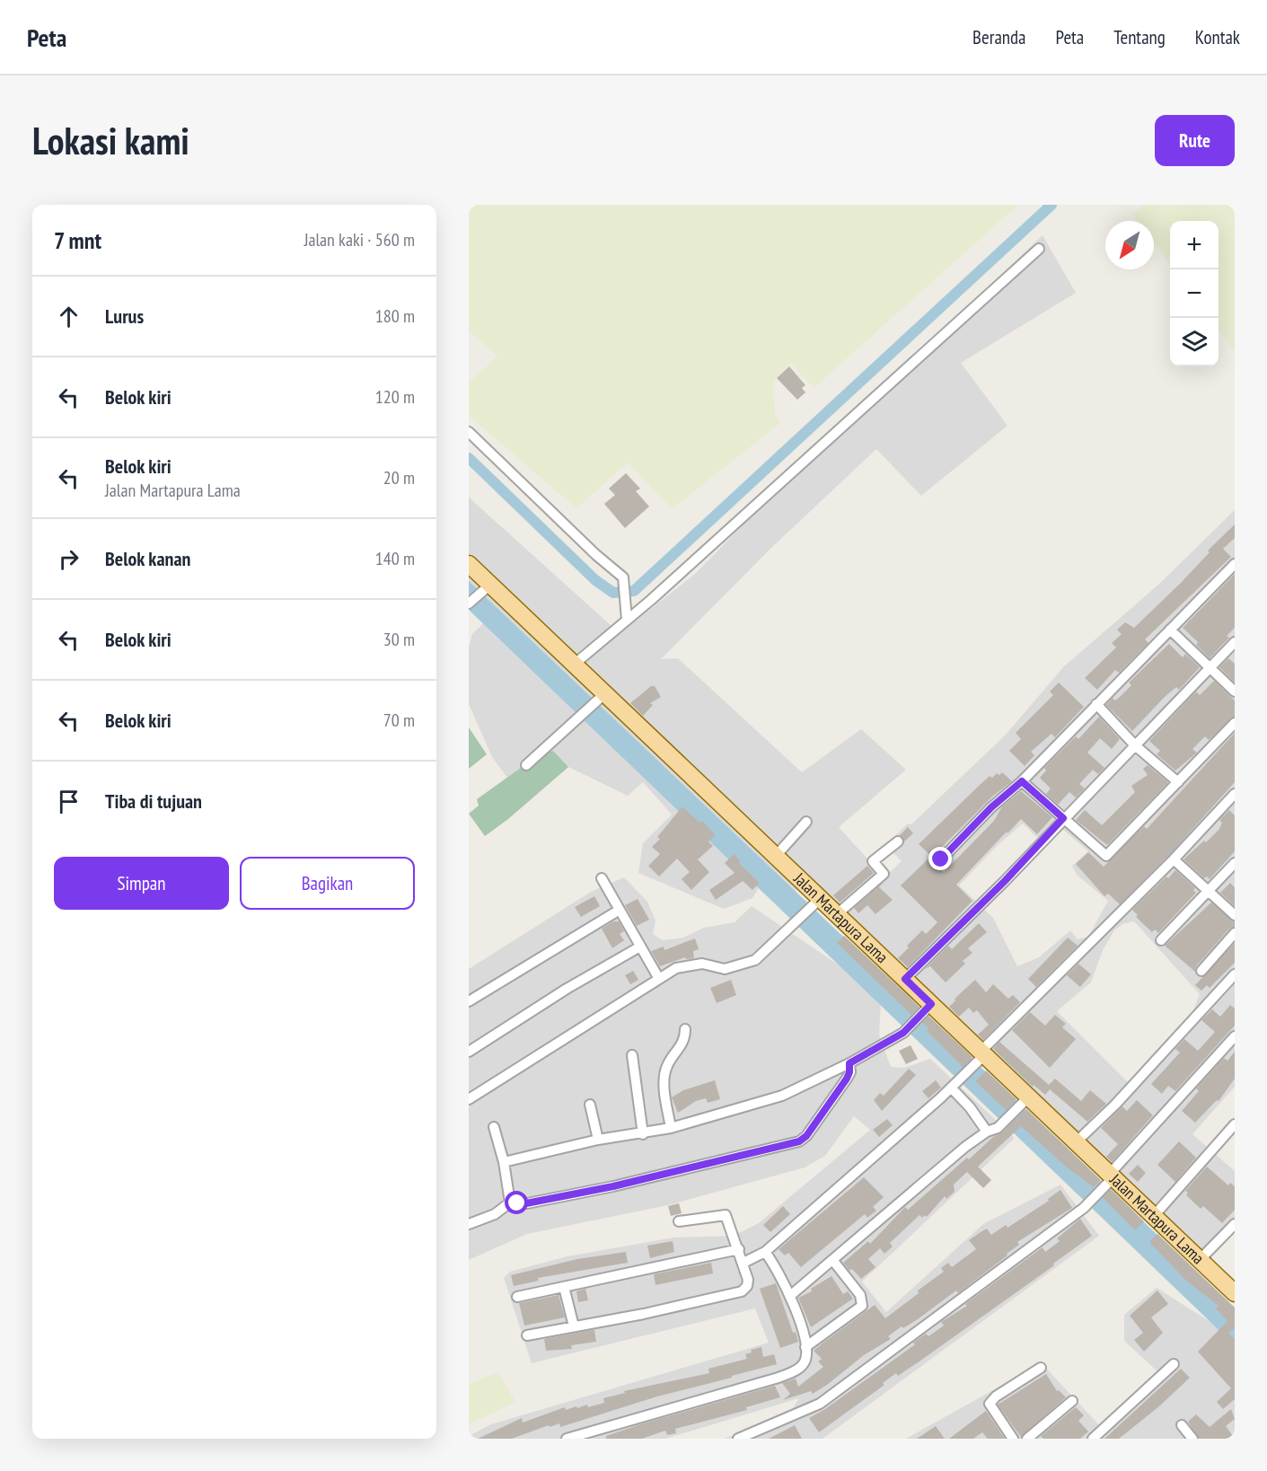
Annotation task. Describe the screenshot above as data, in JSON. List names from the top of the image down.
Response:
{
  "streets": {
    "main road": ["Jalan Martapura Lama"]
  },
  "north": "bottom left",
  "page": {
    "header": "Peta",
    "nav": [
      "Beranda",
      "Peta",
      "Tentang",
      "Kontak"
    ],
    "buttons": [
      "Rute",
      ["Simpan", "Bagikan"]
    ],
    "title": "Lokasi kami",
    "heading": ["7 mnt", "Jalan kaki · 560 m"],
    "map_buttons": ["+", "−"],
    "list": [
      ["Lurus", "180 m"],
      ["Belok kiri", "120 m"],
      ["Belok kiri", "Jalan Martapura Lama", "20 m"],
      ["Belok kanan", "140 m"],
      ["Belok kiri", "30 m"],
      ["Belok kiri", "70 m"],
      "Tiba di tujuan"
    ]
  }
}
